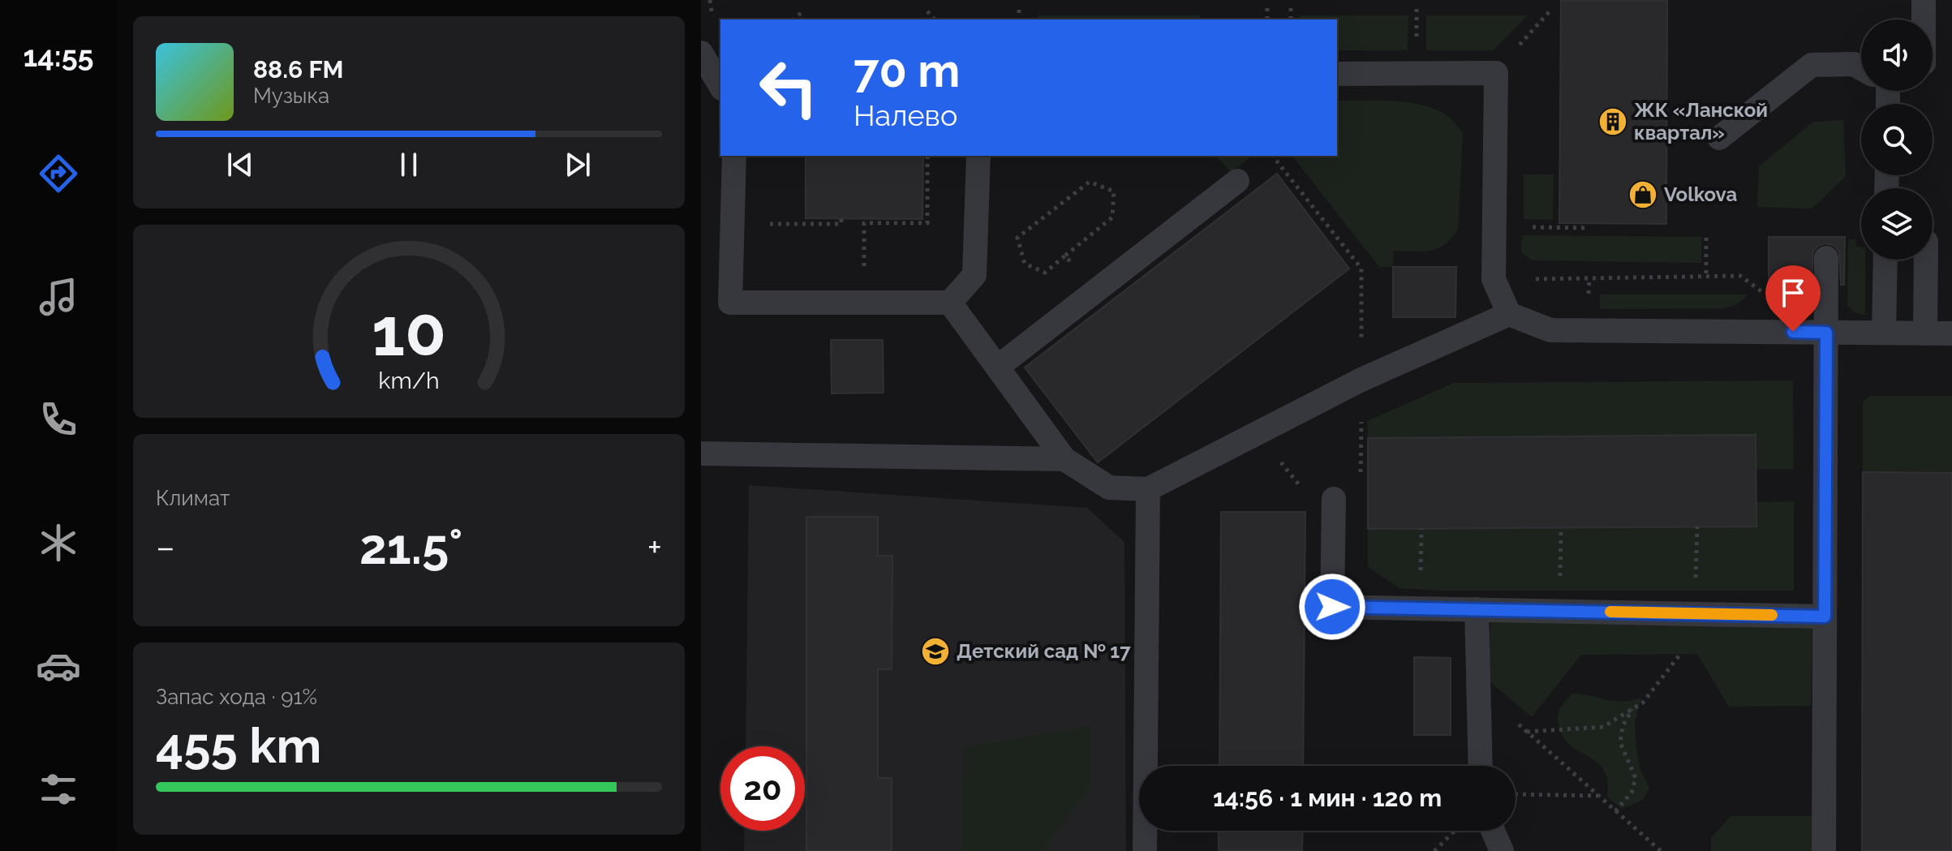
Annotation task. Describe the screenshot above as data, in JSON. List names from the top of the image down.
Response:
{
  "places": {
    "building": ["ЖК «Ланской квартал»"],
    "shop": ["Volkova"],
    "school or university": ["Детский сад № 17"]
  },
  "page": {
    "tabs": "14:55",
    "turn": ["70 m", "Налево"],
    "song": ["88.6 FM", "Музыка"],
    "tile": [
      "Климат",
      ["Запас хода · 91%", "455 km"]
    ],
    "heat": ["−", "21.5°", "+"],
    "limit": "20",
    "trip": "14:56 · 1 мин · 120 m",
    "gauge": ["10", "km/h"]
  }
}
